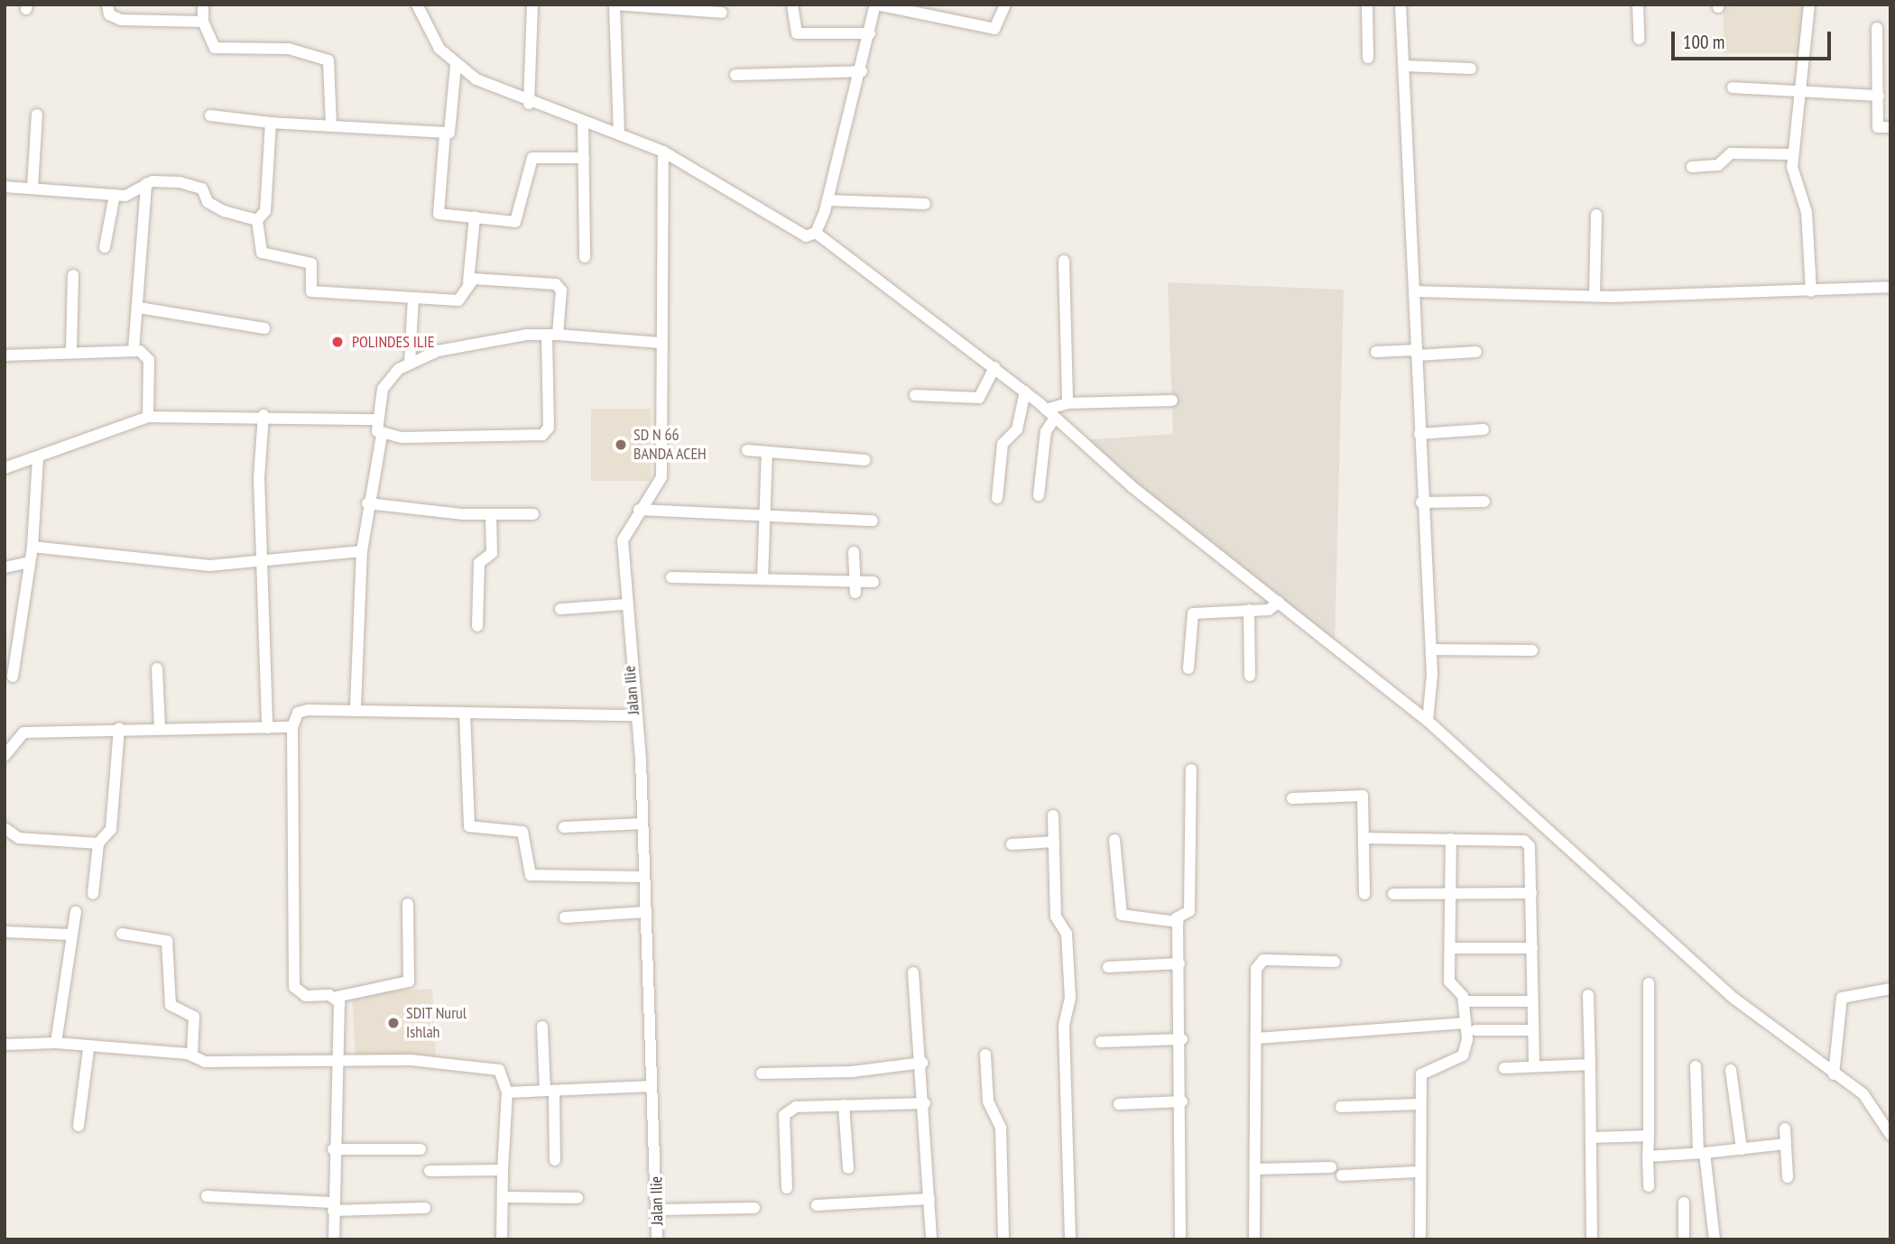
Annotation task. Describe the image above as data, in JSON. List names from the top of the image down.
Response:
{
  "streets": {
    "street": ["Jalan Ilie"]
  },
  "places": ["POLINDES ILIE", "SD N 66 BANDA ACEH", "SDIT Nurul Ishlah"],
  "scale_bar": "100 m"
}
